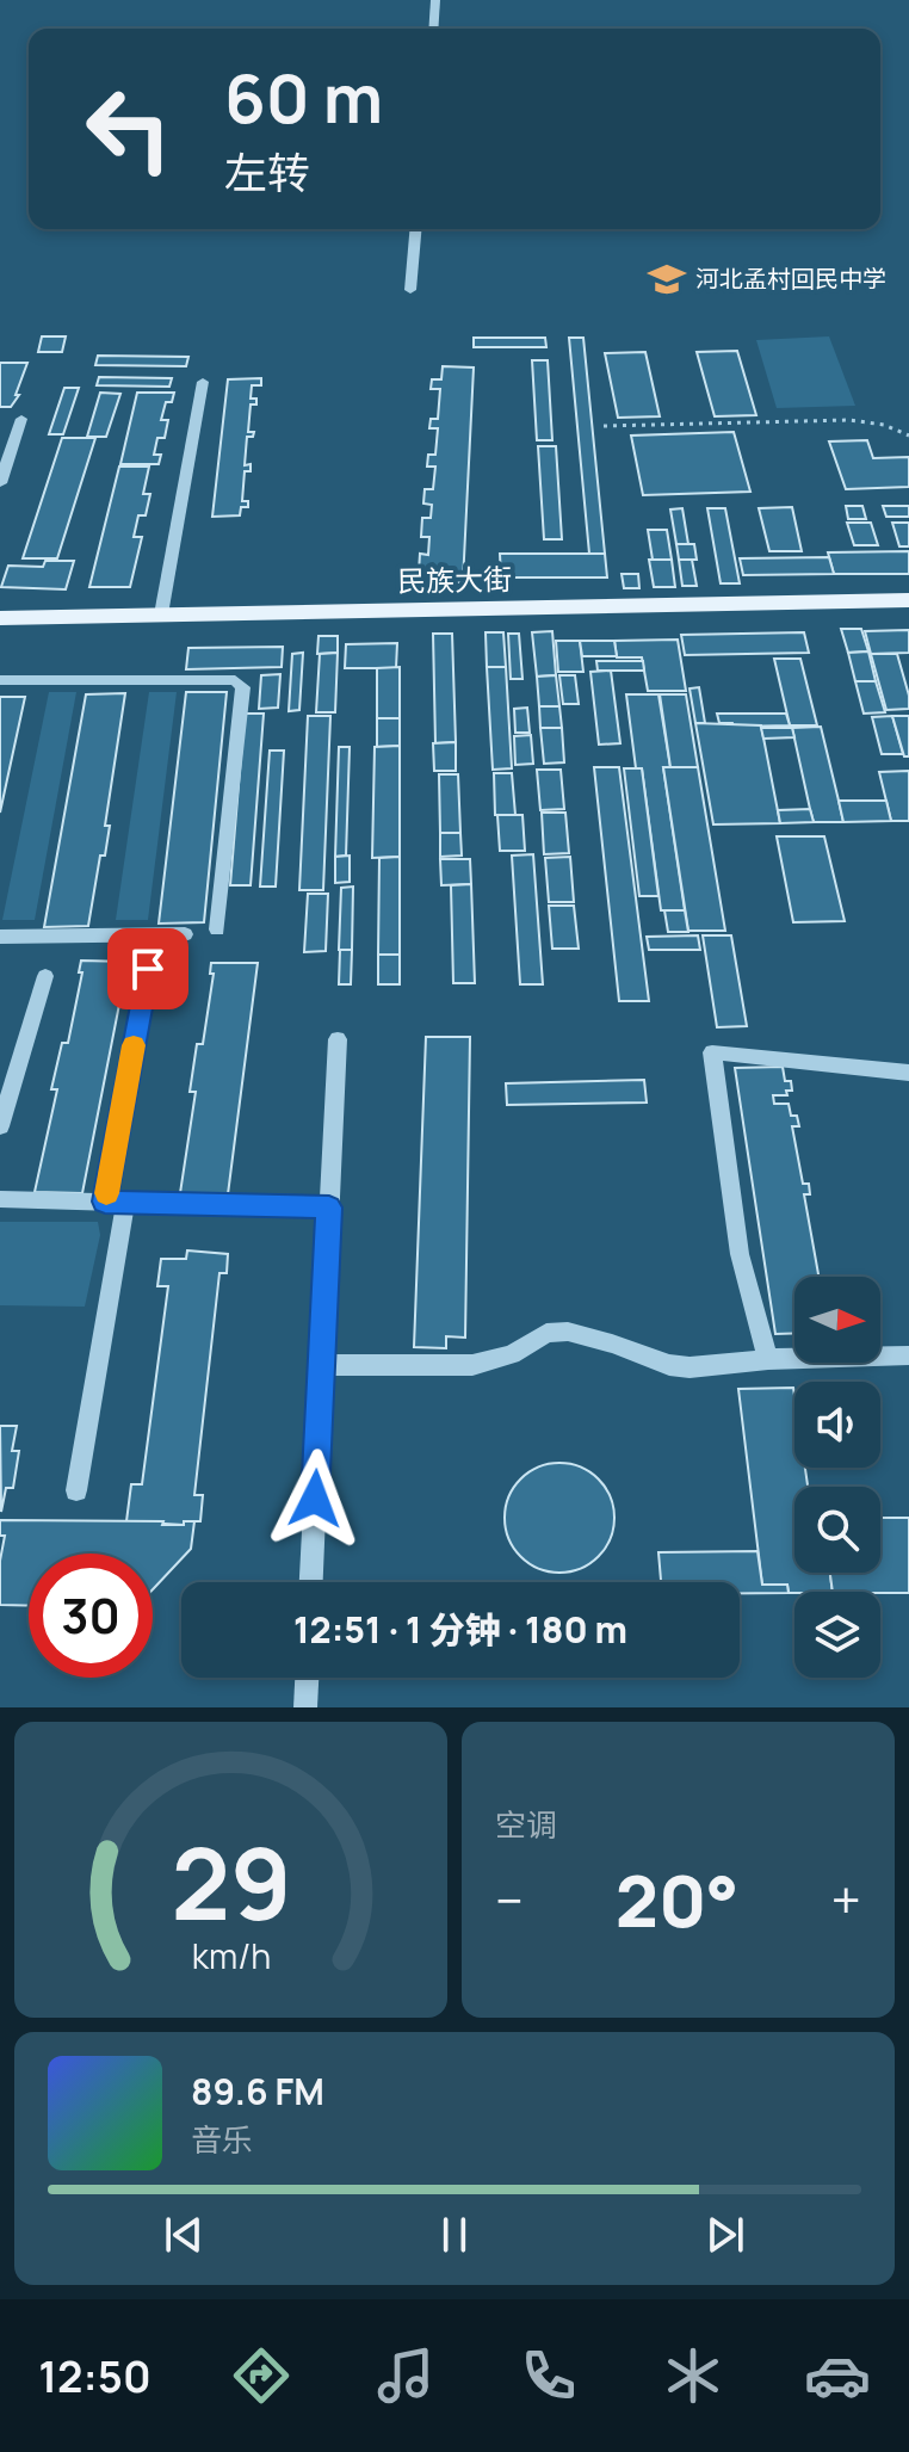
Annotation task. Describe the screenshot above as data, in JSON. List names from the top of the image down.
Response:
{
  "streets": {
    "main road": ["民族大街"]
  },
  "places": {
    "school or university": ["河北孟村回民中学"]
  },
  "north": "right",
  "page": {
    "turn": ["60 m", "左转"],
    "limit": "30",
    "trip": "12:51 · 1 分钟 · 180 m",
    "tile": "空调",
    "heat": ["−", "20°", "+"],
    "song": ["89.6 FM", "音乐"],
    "tabs": "12:50",
    "gauge": ["29", "km/h"]
  }
}
